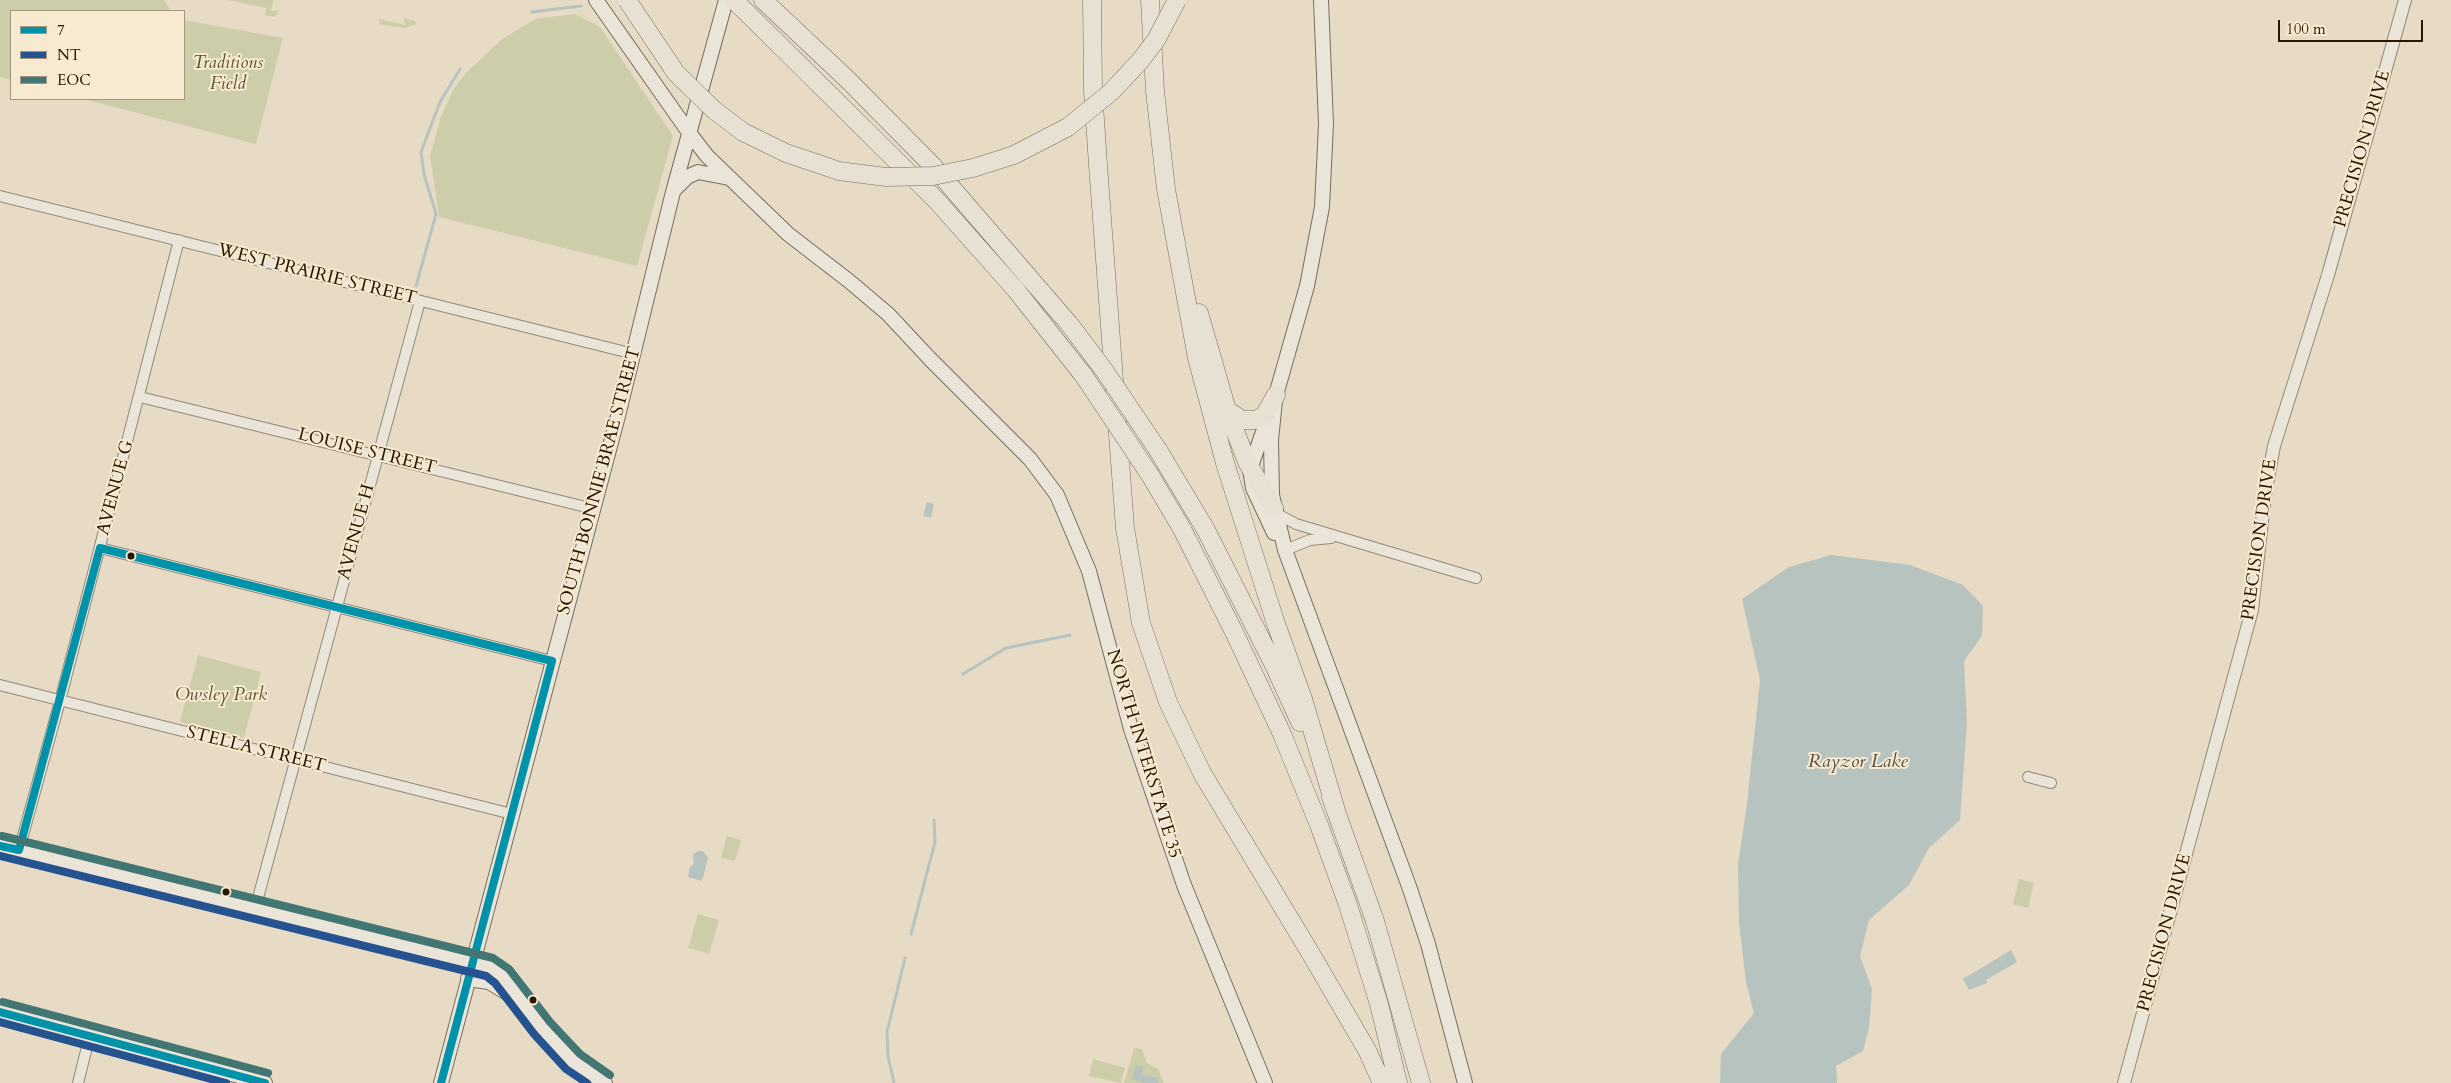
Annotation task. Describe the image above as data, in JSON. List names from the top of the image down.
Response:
{
  "streets": {
    "main road": ["SOUTH BONNIE BRAE STREET", "NORTH INTERSTATE 35"],
    "street": [
      "PRECISION DRIVE",
      "WEST PRAIRIE STREET",
      "LOUISE STREET",
      "AVENUE G",
      "AVENUE H",
      "STELLA STREET"
    ]
  },
  "crossings": [
    ["WEST PRAIRIE STREET", "SOUTH BONNIE BRAE STREET"],
    ["WEST PRAIRIE STREET", "AVENUE G"],
    ["WEST PRAIRIE STREET", "AVENUE H"],
    ["LOUISE STREET", "SOUTH BONNIE BRAE STREET"],
    ["LOUISE STREET", "AVENUE G"],
    ["LOUISE STREET", "AVENUE H"],
    ["SOUTH BONNIE BRAE STREET", "STELLA STREET"],
    ["SOUTH BONNIE BRAE STREET", "NORTH INTERSTATE 35"],
    ["AVENUE G", "STELLA STREET"],
    ["AVENUE H", "STELLA STREET"]
  ],
  "water": ["Rayzor Lake"],
  "parks": ["Traditions Field", "Owsley Park"],
  "lines": ["transit line 7", "transit line EOC", "transit line NT"],
  "legend": ["7", "NT", "EOC"],
  "scale_bar": "100 m"
}
